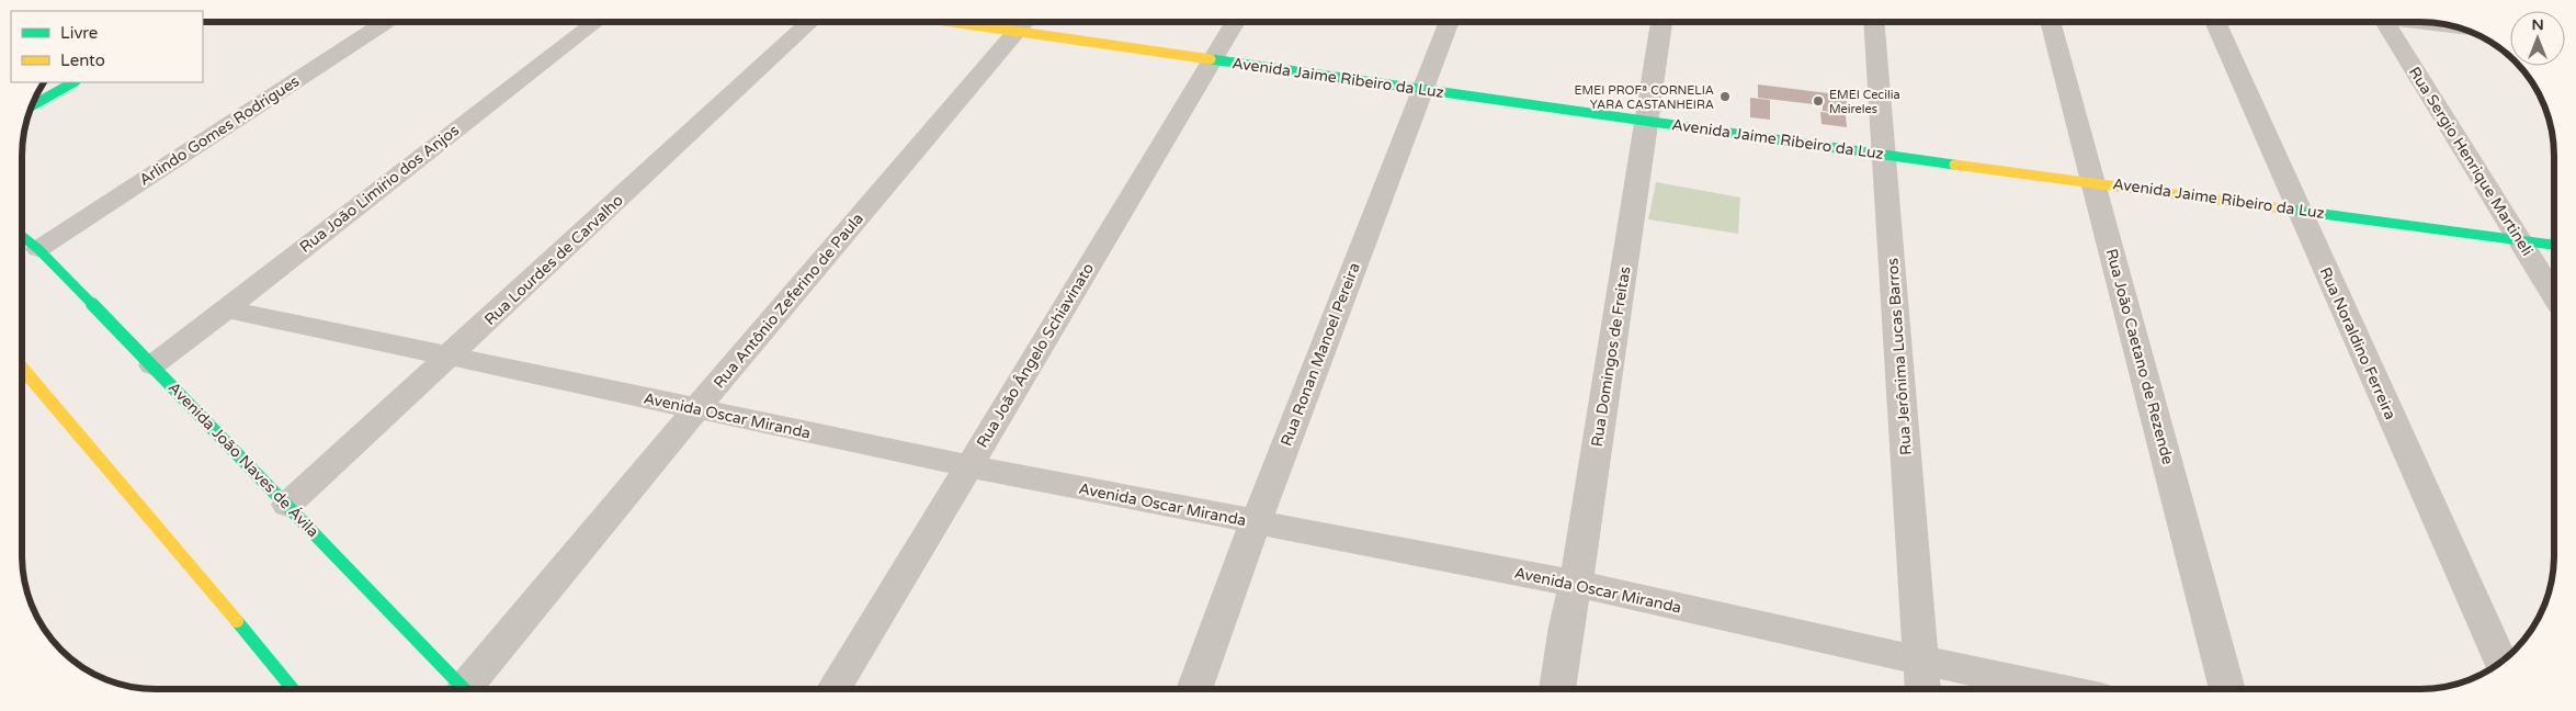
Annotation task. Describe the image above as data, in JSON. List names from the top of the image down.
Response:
{
  "streets": {
    "street": [
      "Avenida Jaime Ribeiro da Luz",
      "Arlindo Gomes Rodrigues",
      "Rua Sergio Henrique Martineli",
      "Rua João Limírio dos Anjos",
      "Rua Lourdes de Carvalho",
      "Rua Antônio Zeferino de Paula",
      "Rua Noraldino Ferreira",
      "Rua Ronan Manoel Pereira",
      "Rua João Ângelo Schiavinato",
      "Rua Domingos de Freitas",
      "Rua Jerônima Lucas Barros",
      "Rua João Caetano de Rezende",
      "Avenida Oscar Miranda",
      "Avenida João Naves de Ávila"
    ]
  },
  "crossings": [
    ["Avenida Jaime Ribeiro da Luz", "Rua Sergio Henrique Martineli"],
    ["Avenida Jaime Ribeiro da Luz", "Rua Antônio Zeferino de Paula"],
    ["Avenida Jaime Ribeiro da Luz", "Rua Noraldino Ferreira"],
    ["Avenida Jaime Ribeiro da Luz", "Rua Ronan Manoel Pereira"],
    ["Avenida Jaime Ribeiro da Luz", "Rua João Ângelo Schiavinato"],
    ["Avenida Jaime Ribeiro da Luz", "Rua Domingos de Freitas"],
    ["Avenida Jaime Ribeiro da Luz", "Rua Jerônima Lucas Barros"],
    ["Avenida Jaime Ribeiro da Luz", "Rua João Caetano de Rezende"],
    ["Arlindo Gomes Rodrigues", "Avenida João Naves de Ávila"],
    ["Rua João Limírio dos Anjos", "Avenida Oscar Miranda"],
    ["Rua João Limírio dos Anjos", "Avenida João Naves de Ávila"],
    ["Rua Lourdes de Carvalho", "Avenida Oscar Miranda"],
    ["Rua Lourdes de Carvalho", "Avenida João Naves de Ávila"],
    ["Rua Antônio Zeferino de Paula", "Avenida Oscar Miranda"],
    ["Rua Ronan Manoel Pereira", "Avenida Oscar Miranda"],
    ["Rua João Ângelo Schiavinato", "Avenida Oscar Miranda"],
    ["Rua Domingos de Freitas", "Avenida Oscar Miranda"],
    ["Rua Jerônima Lucas Barros", "Avenida Oscar Miranda"]
  ],
  "places": ["EMEI PROFª CORNELIA YARA CASTANHEIRA", "EMEI Cecilia Meireles"],
  "legend": ["Livre", "Lento"],
  "north": "top"
}
